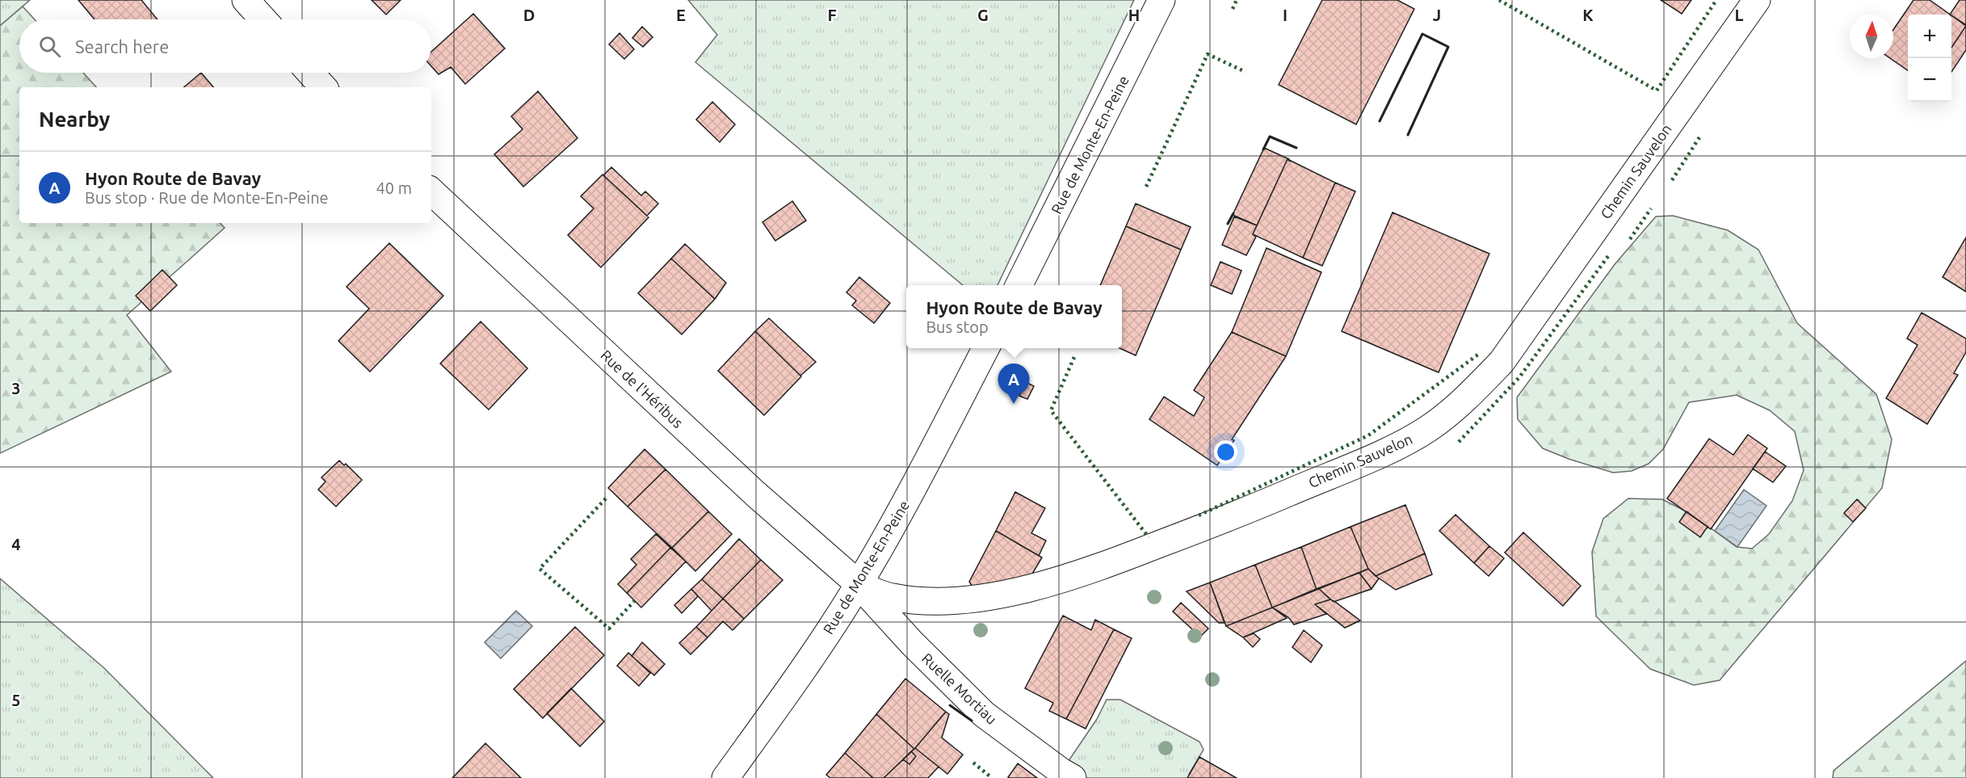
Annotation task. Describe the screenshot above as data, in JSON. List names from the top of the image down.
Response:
{
  "streets": {
    "street": [
      "Rue de Monte-En-Peine",
      "Chemin Sauvelon",
      "Rue de l'Héribus",
      "Ruelle Mortiau"
    ]
  },
  "crossings": [
    ["Rue de Monte-En-Peine", "Chemin Sauvelon"],
    ["Rue de Monte-En-Peine", "Rue de l'Héribus"],
    ["Rue de Monte-En-Peine", "Ruelle Mortiau"],
    ["Chemin Sauvelon", "Rue de l'Héribus"],
    ["Chemin Sauvelon", "Ruelle Mortiau"],
    ["Rue de l'Héribus", "Ruelle Mortiau"]
  ],
  "north": "top",
  "page": {
    "map_buttons": ["+", "−"],
    "search": "Search here",
    "heading": "Nearby",
    "list": [
      {
        "mark": "A",
        "name": "Hyon Route de Bavay",
        "note": "Bus stop · Rue de Monte-En-Peine",
        "value": "40 m"
      }
    ],
    "popup": ["Hyon Route de Bavay", "Bus stop"],
    "pins": "A"
  },
  "grid": {
    "columns": [
      "D",
      "E",
      "F",
      "G",
      "H",
      "I",
      "J",
      "K",
      "L"
    ],
    "rows": ["3", "4", "5"]
  }
}
